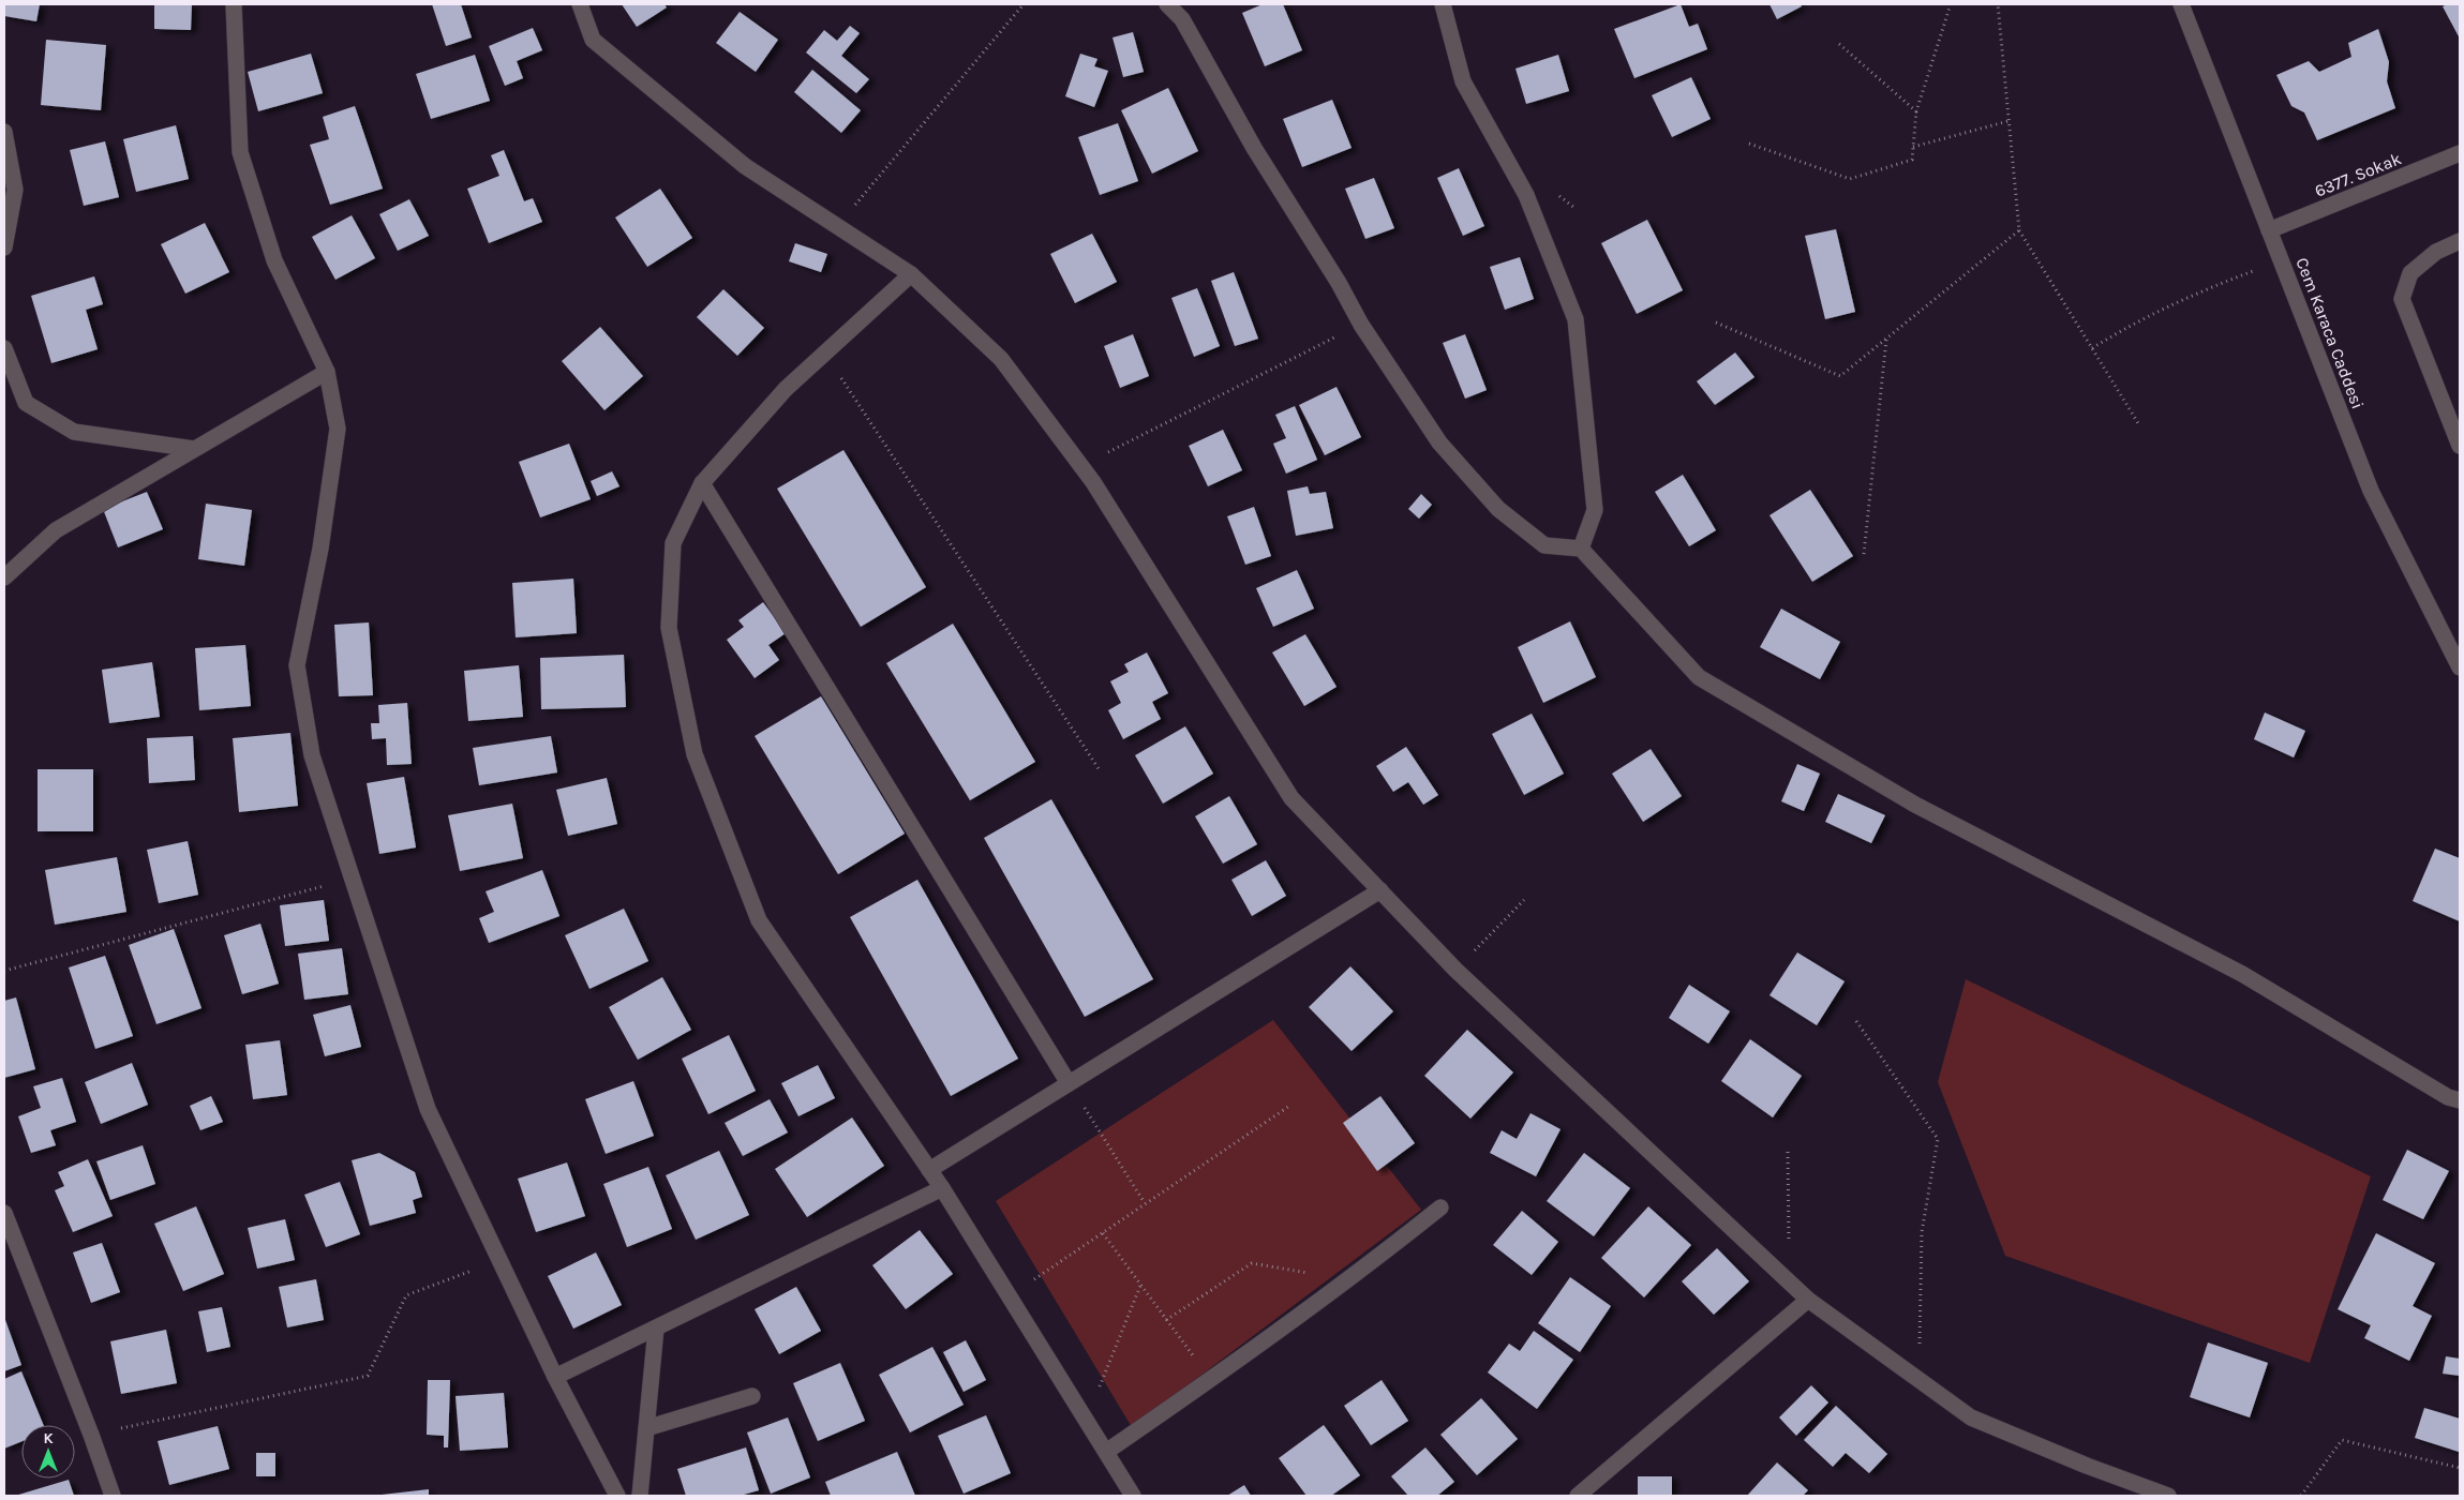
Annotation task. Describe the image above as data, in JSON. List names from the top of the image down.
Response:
{
  "streets": {
    "street": ["6377. Sokak", "Cem Karaca Caddesi"]
  },
  "crossings": [
    ["6377. Sokak", "Cem Karaca Caddesi"]
  ],
  "north": "top"
}
